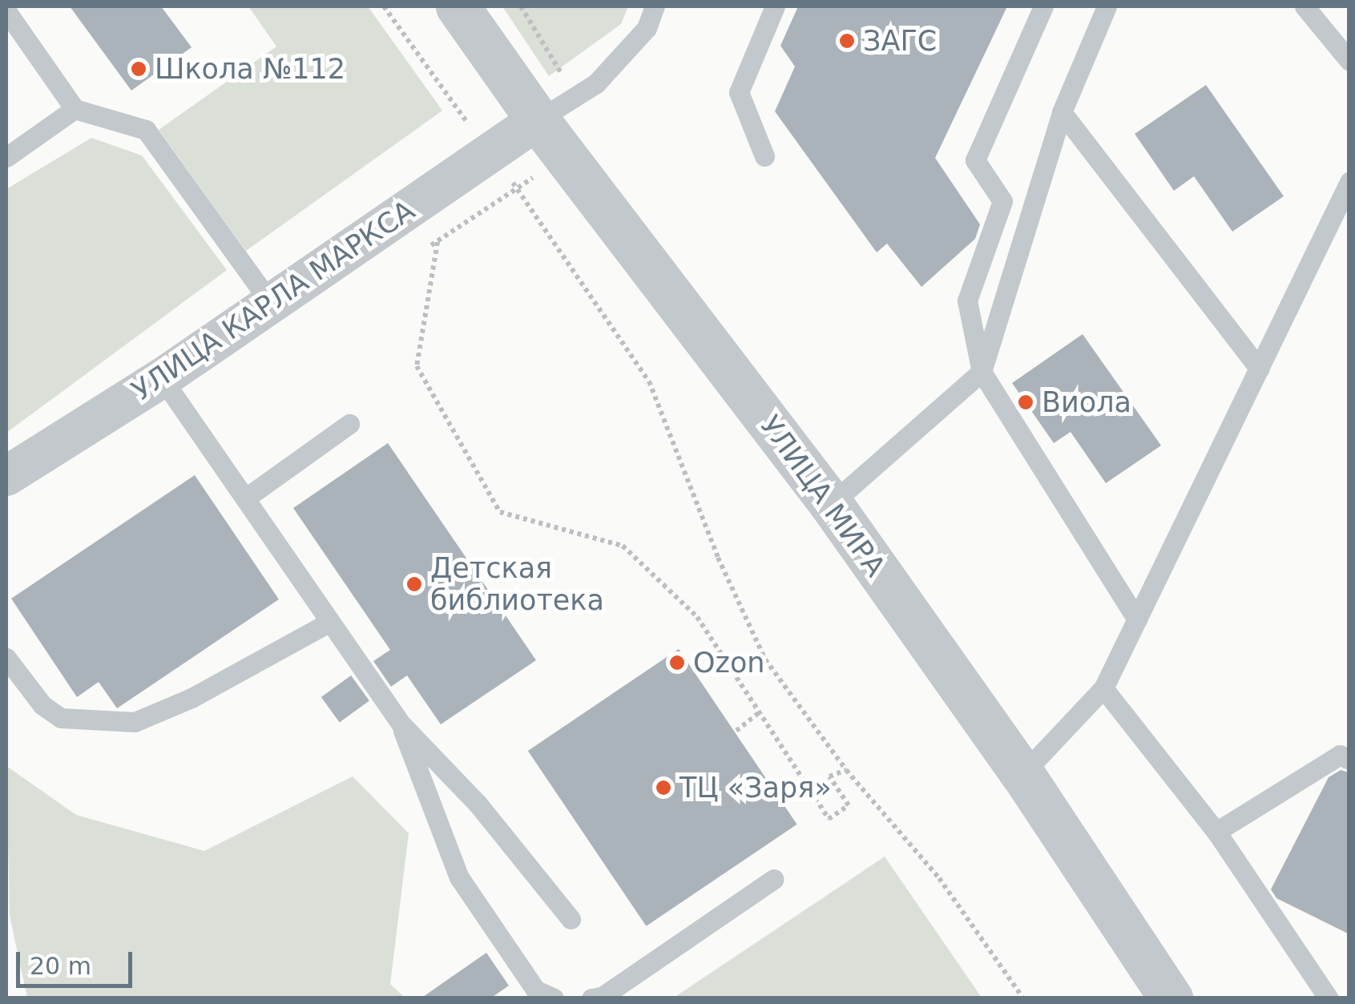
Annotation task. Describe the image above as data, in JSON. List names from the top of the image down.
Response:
{
  "streets": {
    "street": ["УЛИЦА КАРЛА МАРКСА", "УЛИЦА МИРА"]
  },
  "crossings": [
    ["УЛИЦА КАРЛА МАРКСА", "УЛИЦА МИРА"]
  ],
  "places": [
    "ЗАГС",
    "Школа №112",
    "Виола",
    "Детская библиотека",
    "Ozon",
    "ТЦ «Заря»"
  ],
  "scale_bar": "20 m"
}
